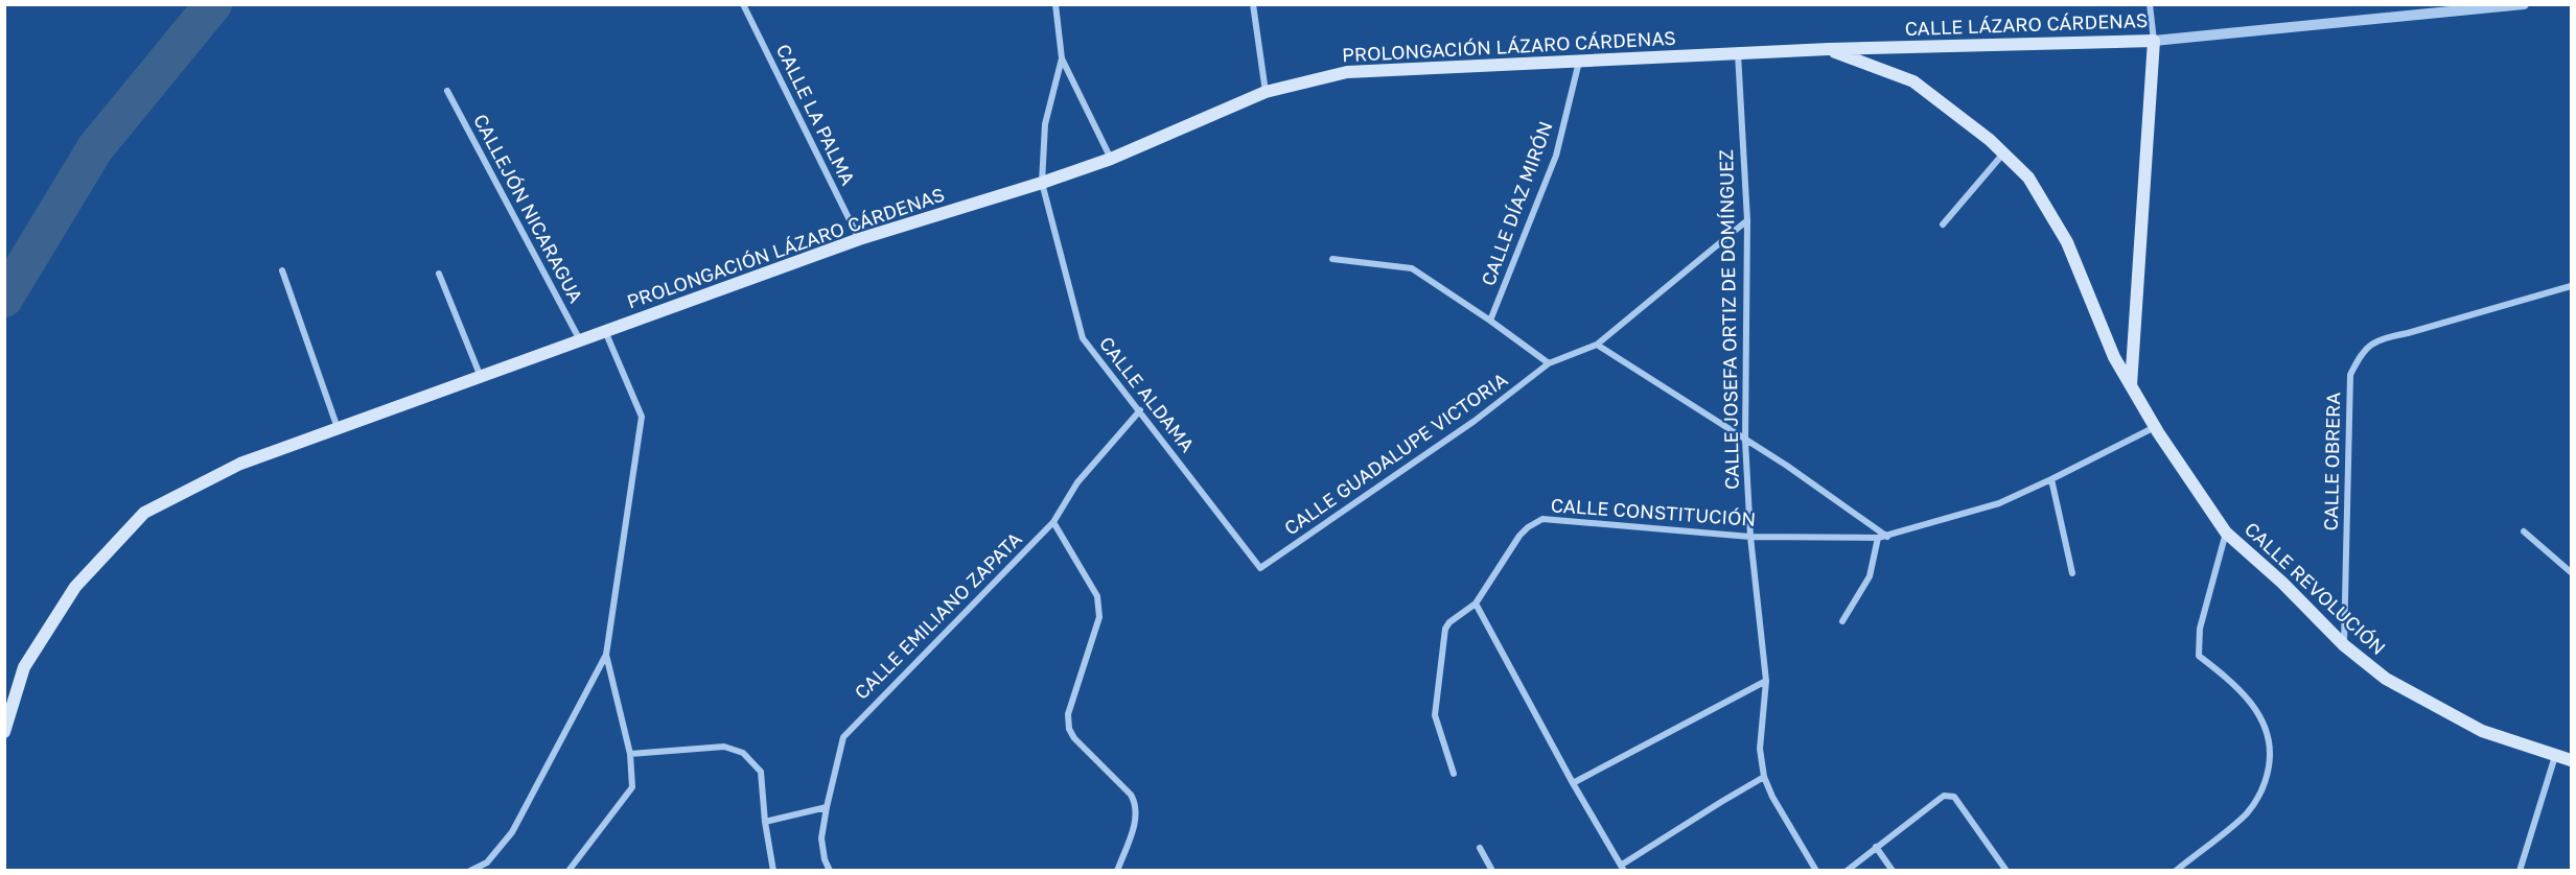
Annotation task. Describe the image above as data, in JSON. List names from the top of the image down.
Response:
{
  "streets": {
    "main road": ["CALLE LÁZARO CÁRDENAS", "PROLONGACIÓN LÁZARO CÁRDENAS", "CALLE REVOLUCIÓN"],
    "street": [
      "CALLE LA PALMA",
      "CALLE DÍAZ MIRÓN",
      "CALLEJÓN NICARAGUA",
      "CALLE JOSEFA ORTIZ DE DOMÍNGUEZ",
      "CALLE ALDAMA",
      "CALLE GUADALUPE VICTORIA",
      "CALLE OBRERA",
      "CALLE CONSTITUCIÓN",
      "CALLE EMILIANO ZAPATA"
    ]
  },
  "crossings": [
    ["CALLE LÁZARO CÁRDENAS", "PROLONGACIÓN LÁZARO CÁRDENAS"],
    ["CALLE LÁZARO CÁRDENAS", "CALLE REVOLUCIÓN"],
    ["PROLONGACIÓN LÁZARO CÁRDENAS", "CALLE LA PALMA"],
    ["PROLONGACIÓN LÁZARO CÁRDENAS", "CALLE DÍAZ MIRÓN"],
    ["PROLONGACIÓN LÁZARO CÁRDENAS", "CALLEJÓN NICARAGUA"],
    ["PROLONGACIÓN LÁZARO CÁRDENAS", "CALLE JOSEFA ORTIZ DE DOMÍNGUEZ"],
    ["PROLONGACIÓN LÁZARO CÁRDENAS", "CALLE ALDAMA"],
    ["PROLONGACIÓN LÁZARO CÁRDENAS", "CALLE REVOLUCIÓN"],
    ["CALLE JOSEFA ORTIZ DE DOMÍNGUEZ", "CALLE CONSTITUCIÓN"],
    ["CALLE ALDAMA", "CALLE GUADALUPE VICTORIA"],
    ["CALLE ALDAMA", "CALLE EMILIANO ZAPATA"],
    ["CALLE OBRERA", "CALLE REVOLUCIÓN"],
    ["CALLE CONSTITUCIÓN", "CALLE REVOLUCIÓN"]
  ]
}
